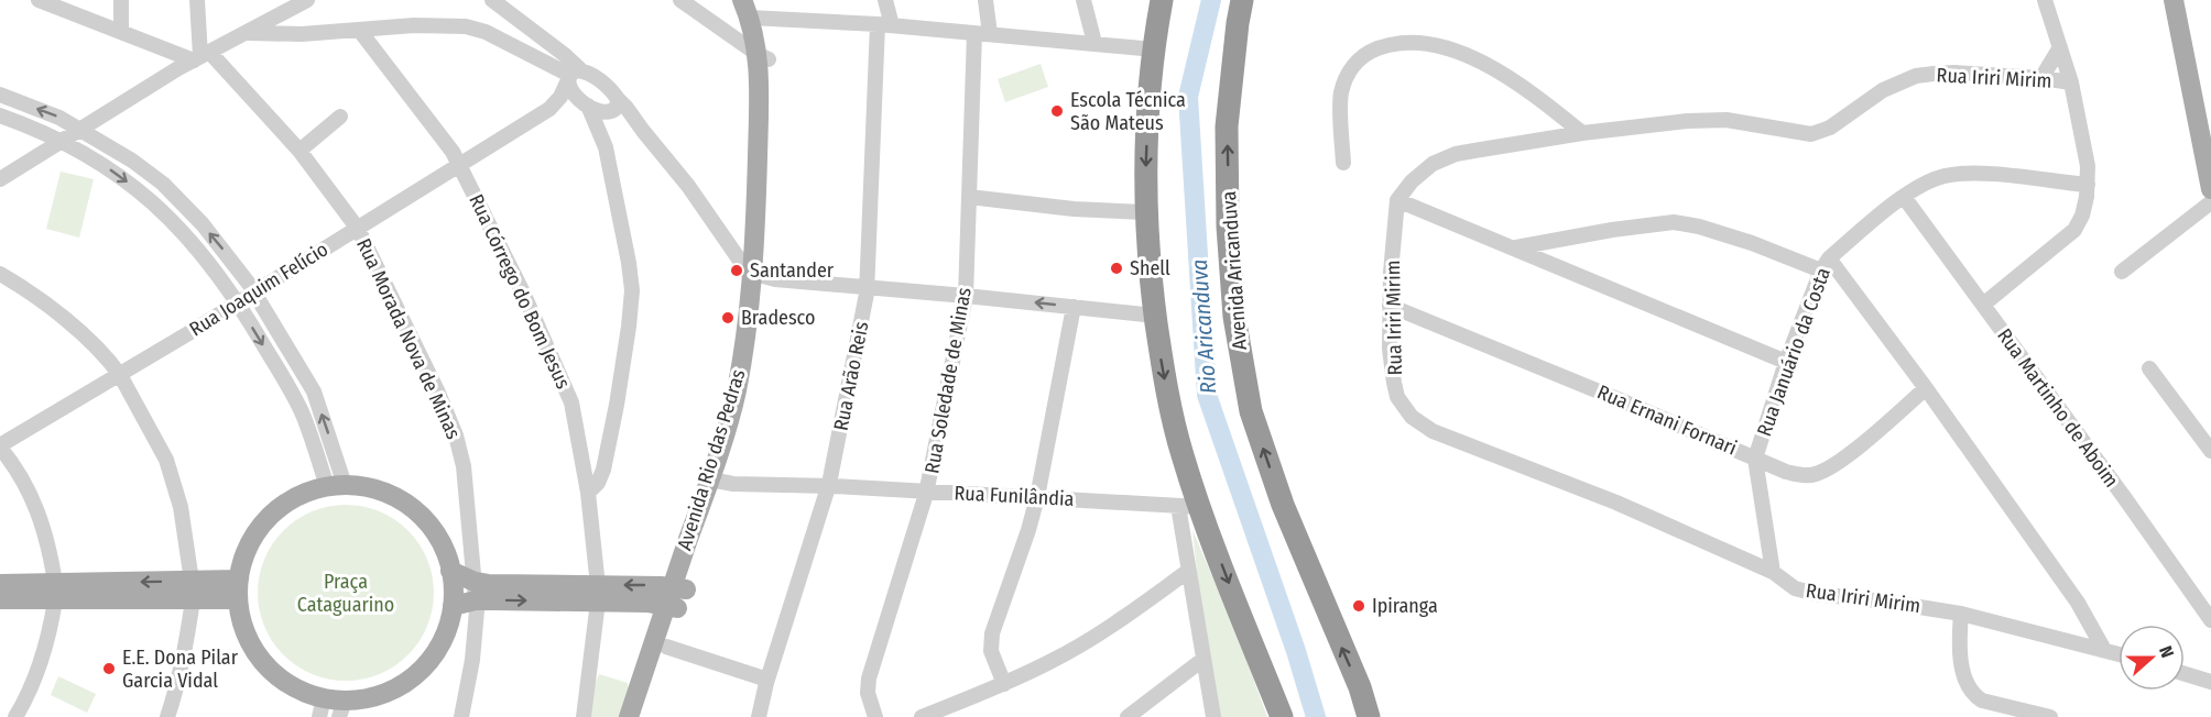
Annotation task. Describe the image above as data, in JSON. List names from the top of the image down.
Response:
{
  "streets": {
    "highway": ["Avenida Aricanduva"],
    "main road": ["Avenida Rio das Pedras"],
    "street": [
      "Rua Iriri Mirim",
      "Rua Joaquim Felício",
      "Rua Córrego do Bom Jesus",
      "Rua Morada Nova de Minas",
      "Rua Januário da Costa",
      "Rua Arão Reis",
      "Rua Soledade de Minas",
      "Rua Martinho de Aboim",
      "Rua Ernani Fornari",
      "Rua Funilândia"
    ]
  },
  "crossings": [
    ["Rua Iriri Mirim", "Rua Januário da Costa"],
    ["Rua Iriri Mirim", "Rua Ernani Fornari"],
    ["Rua Joaquim Felício", "Rua Córrego do Bom Jesus"],
    ["Rua Joaquim Felício", "Rua Morada Nova de Minas"],
    ["Rua Januário da Costa", "Rua Martinho de Aboim"],
    ["Rua Januário da Costa", "Rua Ernani Fornari"],
    ["Rua Arão Reis", "Rua Funilândia"],
    ["Rua Soledade de Minas", "Rua Funilândia"],
    ["Avenida Rio das Pedras", "Rua Funilândia"]
  ],
  "water": ["Rio Aricanduva"],
  "parks": ["Praça Cataguarino"],
  "places": [
    "Escola Técnica São Mateus",
    "Shell",
    "Santander",
    "Bradesco",
    "Ipiranga",
    "E.E. Dona Pilar Garcia Vidal"
  ],
  "north": "right"
}
